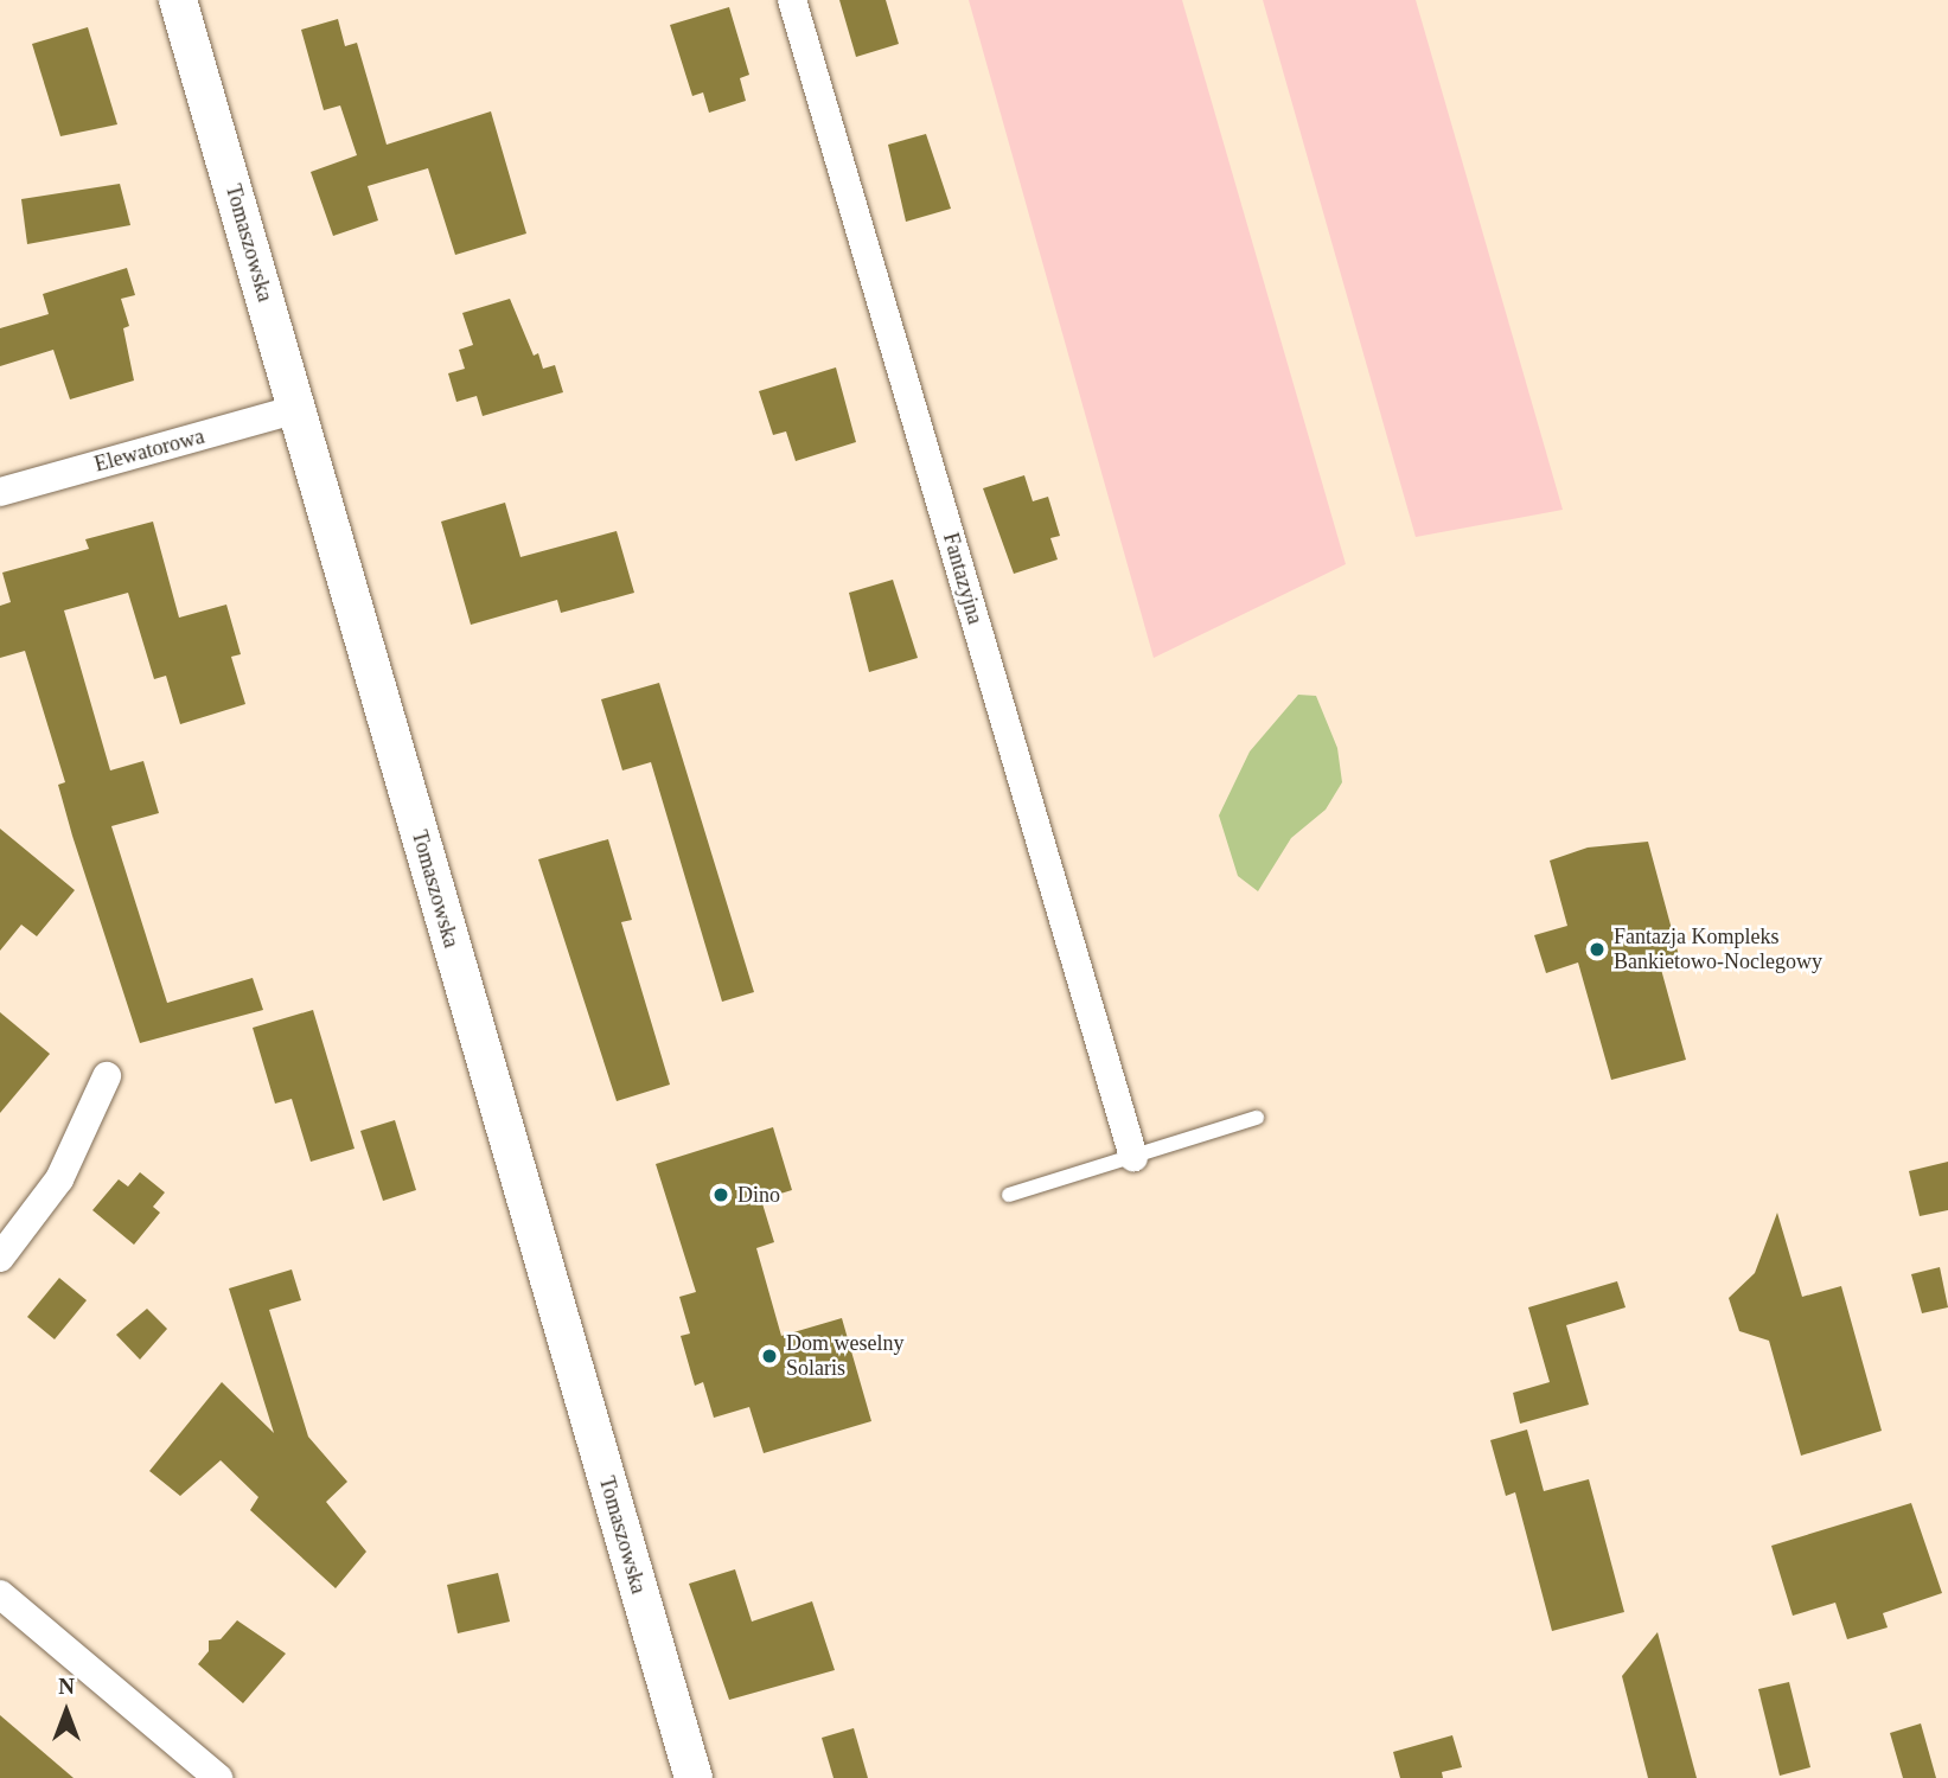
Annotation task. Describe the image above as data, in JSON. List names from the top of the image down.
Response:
{
  "streets": {
    "street": ["Tomaszowska", "Elewatorowa", "Fantazyjna"]
  },
  "crossings": [
    ["Tomaszowska", "Elewatorowa"]
  ],
  "places": ["Fantazja Kompleks Bankietowo-Noclegowy", "Dino", "Dom weselny Solaris"],
  "north": "top"
}
